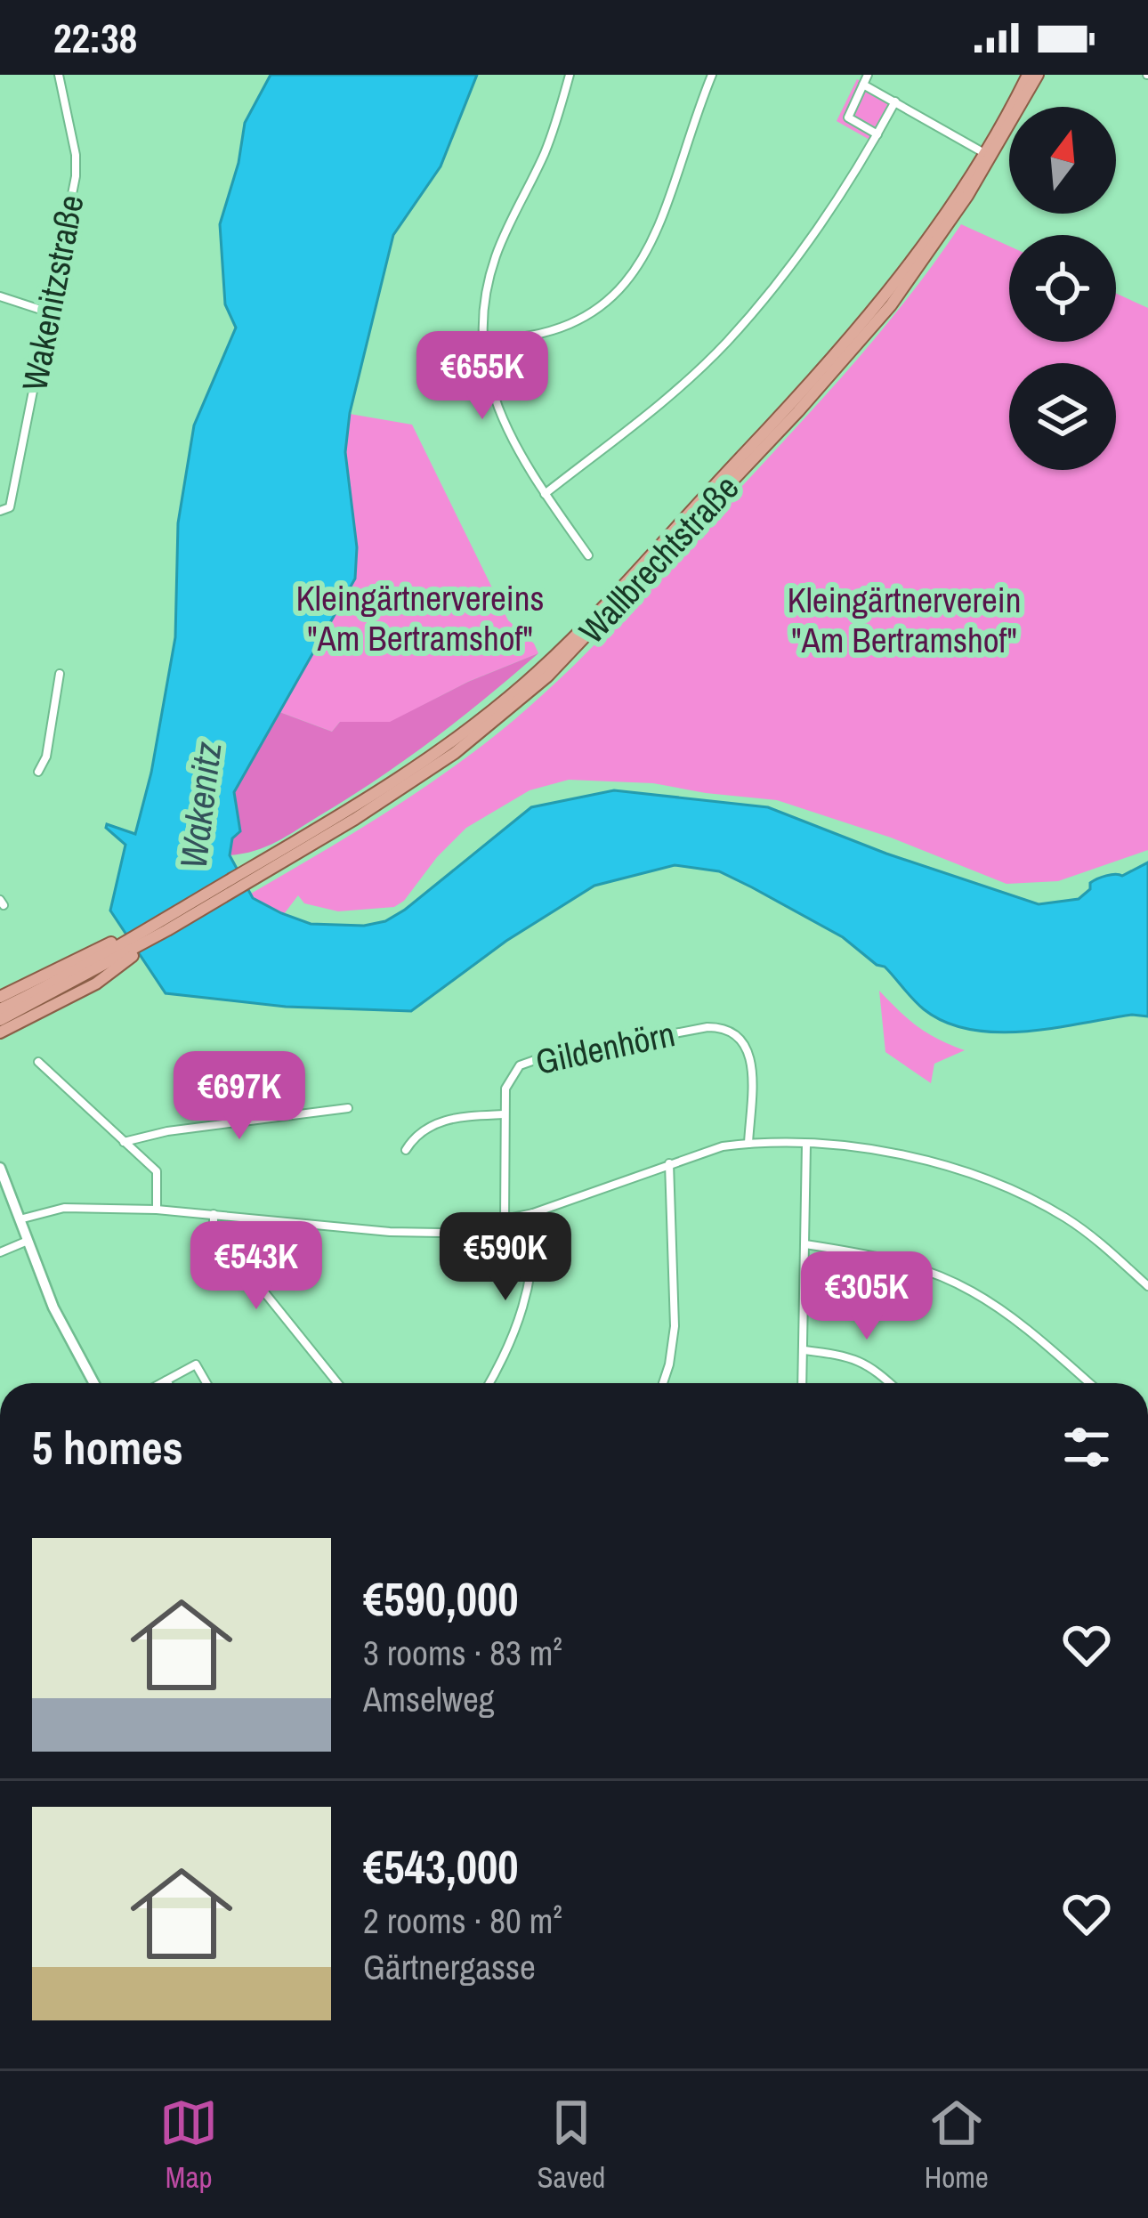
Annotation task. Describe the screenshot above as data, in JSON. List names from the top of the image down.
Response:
{
  "streets": {
    "main road": ["Wallbrechtstraße"],
    "street": ["Wakenitzstraße", "Gildenhörn"]
  },
  "water": ["Wakenitz"],
  "parks": ["Kleingärtnervereins \"Am Bertramshof\"", "Kleingärtnerverein \"Am Bertramshof\""],
  "north": "top",
  "page": {
    "status": "22:38",
    "price": [
      "€655K",
      "€697K",
      "€590K",
      "€543K",
      "€305K"
    ],
    "heading": "5 homes",
    "list": [
      {
        "name": "€590,000",
        "note": "3 rooms · 83 m² · Amselweg"
      },
      {
        "name": "€543,000",
        "note": "2 rooms · 80 m² · Gärtnergasse"
      }
    ],
    "tabs": ["Map", "Saved", "Home"]
  }
}
